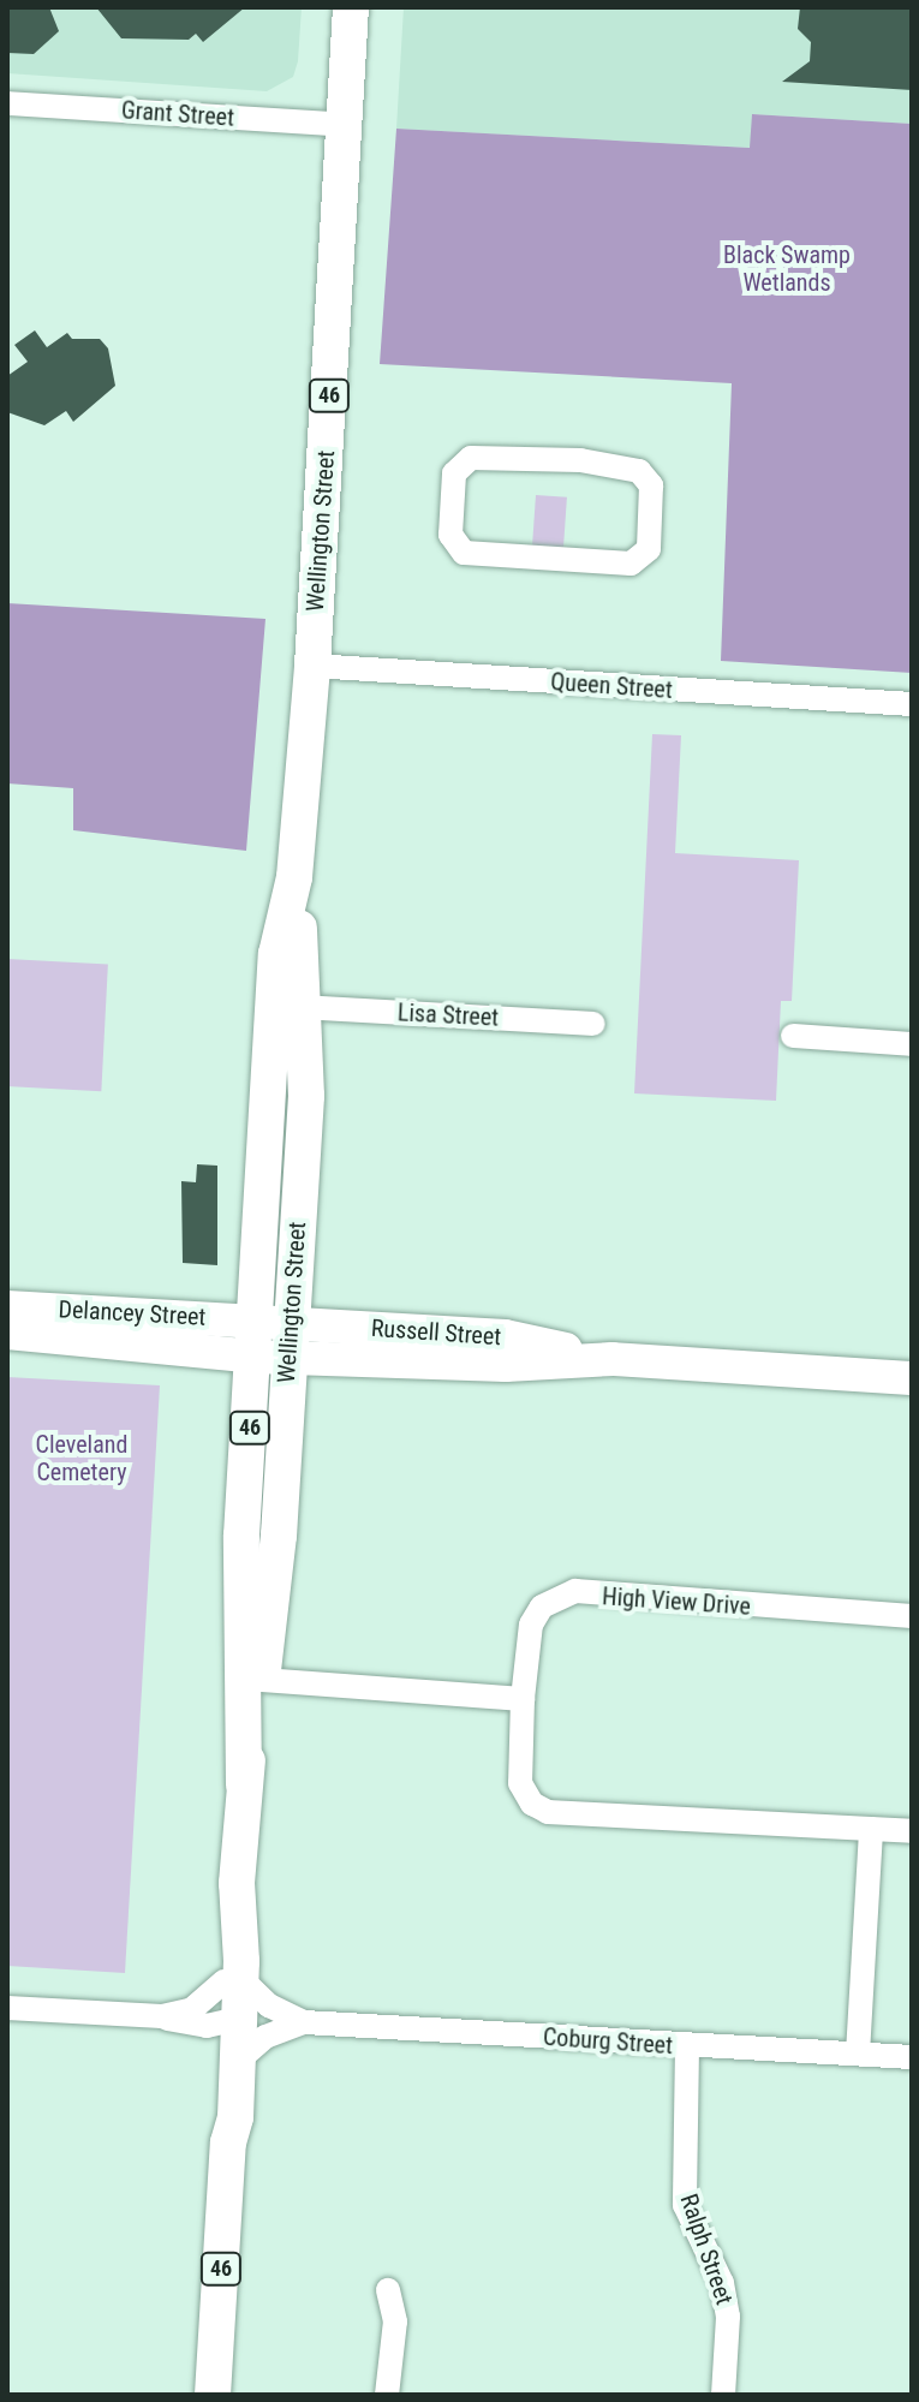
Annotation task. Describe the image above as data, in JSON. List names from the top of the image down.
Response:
{
  "streets": {
    "main road": [
      "46",
      "Wellington Street",
      "Delancey Street",
      "Russell Street"
    ],
    "street": [
      "Grant Street",
      "Queen Street",
      "Lisa Street",
      "High View Drive",
      "Coburg Street",
      "Ralph Street"
    ]
  },
  "crossings": [
    ["Grant Street", "Wellington Street"],
    ["Wellington Street", "Queen Street"],
    ["Wellington Street", "Lisa Street"],
    ["Wellington Street", "Delancey Street"],
    ["Wellington Street", "Russell Street"],
    ["Wellington Street", "Coburg Street"],
    ["Delancey Street", "Russell Street"],
    ["Coburg Street", "Ralph Street"]
  ],
  "parks": ["Black Swamp Wetlands", "Cleveland Cemetery"]
}
